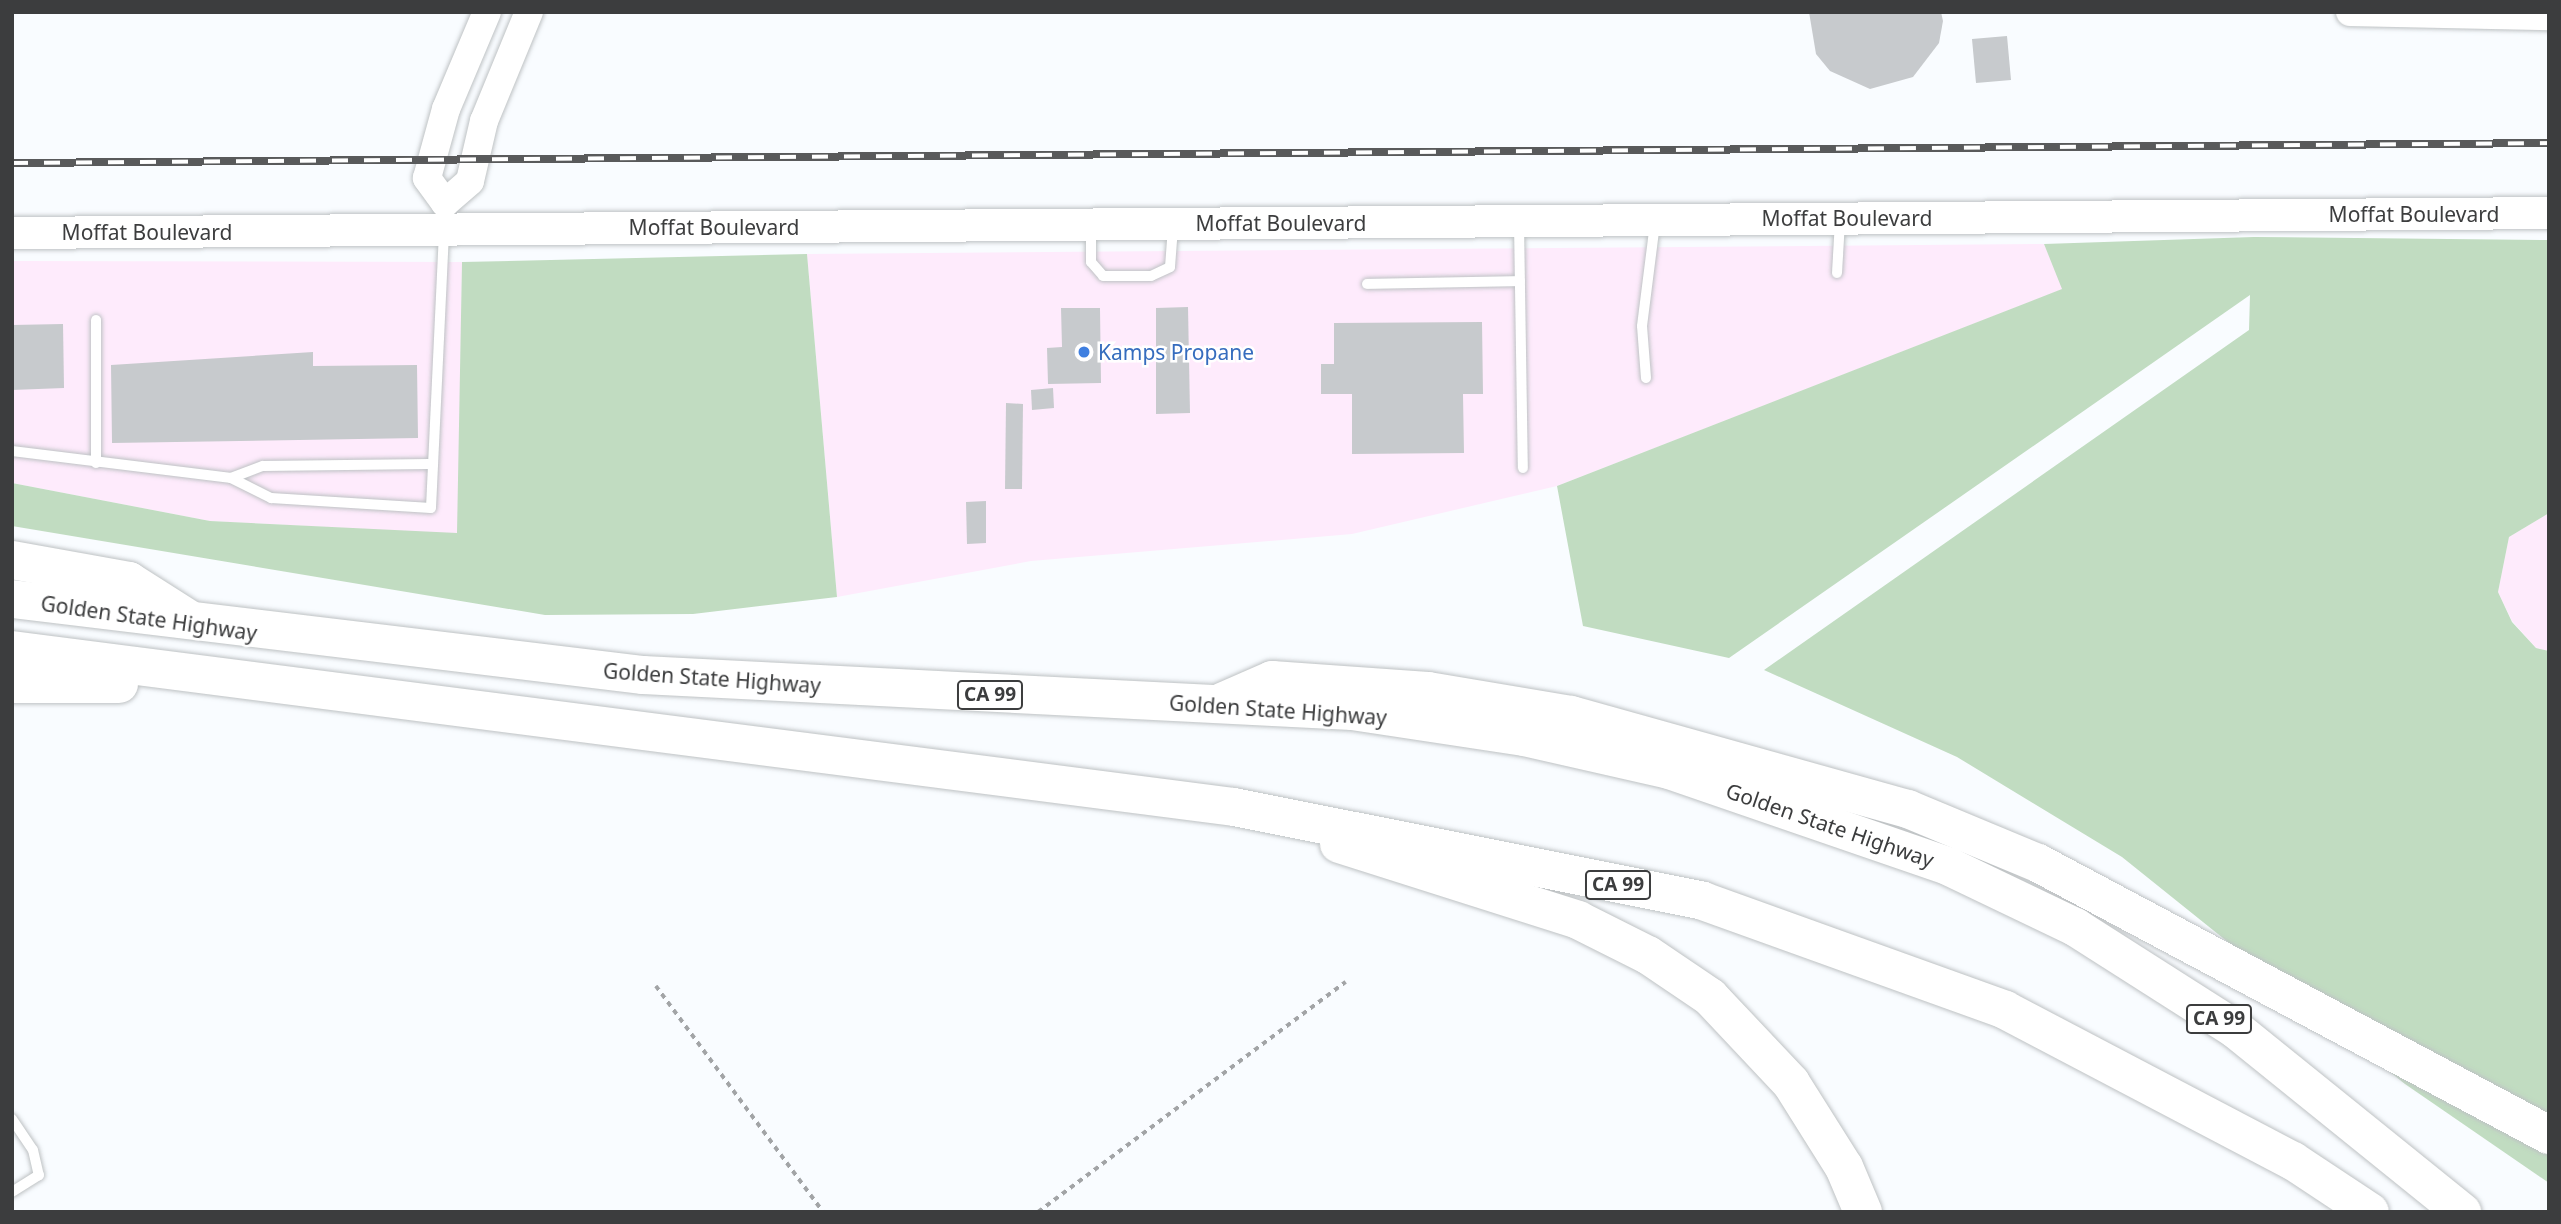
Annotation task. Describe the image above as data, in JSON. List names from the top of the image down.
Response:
{
  "streets": {
    "highway": ["Golden State Highway", "CA 99"],
    "main road": ["Moffat Boulevard"]
  },
  "places": ["Kamps Propane"]
}
